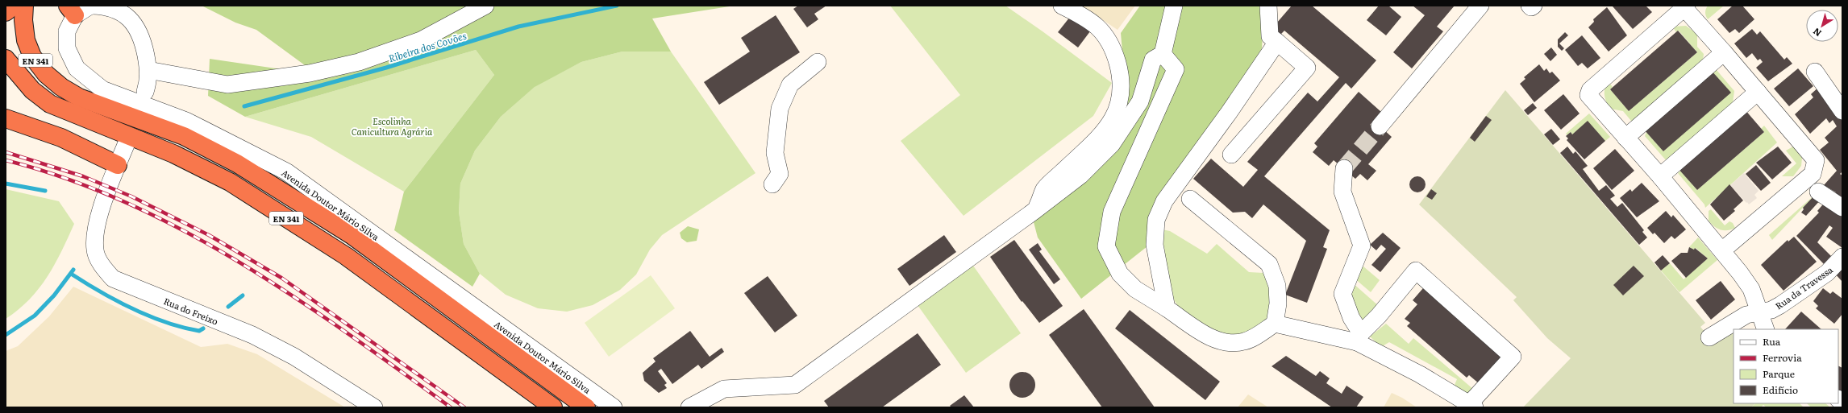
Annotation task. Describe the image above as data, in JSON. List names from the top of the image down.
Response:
{
  "streets": {
    "highway": ["EN 341"],
    "street": ["Avenida Doutor Mário Silva", "Rua da Travessa", "Rua do Freixo"]
  },
  "water": ["Ribeira dos Covões"],
  "parks": ["Escolinha Canicultura Agrária"],
  "legend": [
    "Rua",
    "Ferrovia",
    "Parque",
    "Edifício"
  ],
  "north": "bottom left"
}
